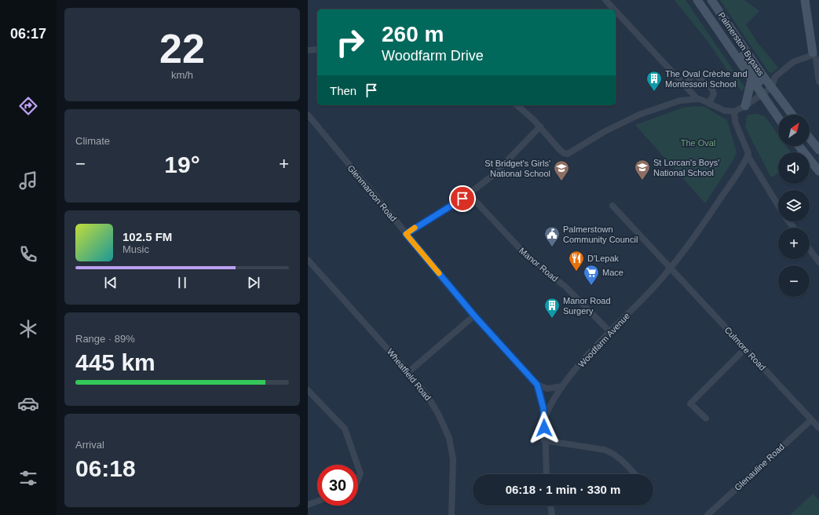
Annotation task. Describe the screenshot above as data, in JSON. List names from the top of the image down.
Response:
{
  "streets": {
    "main road": ["Palmerston Bypass"],
    "street": [
      "Glenmaroon Road",
      "Manor Road",
      "Woodfarm Avenue",
      "Culmore Road",
      "Wheatfield Road",
      "Glenauline Road"
    ]
  },
  "crossings": [
    ["Glenmaroon Road", "Woodfarm Avenue"],
    ["Manor Road", "Woodfarm Avenue"],
    ["Woodfarm Avenue", "Culmore Road"],
    ["Culmore Road", "Glenauline Road"]
  ],
  "parks": ["The Oval"],
  "places": {
    "building": ["The Oval Crèche and Montessori School", "Manor Road Surgery"],
    "school or university": ["St Lorcan's Boys' National School", "St Bridget's Girls' National School"],
    "public building": ["Palmerstown Community Council"],
    "restaurant": ["D'Lepak"],
    "supermarket": ["Mace"]
  },
  "north": "top right",
  "page": {
    "tabs": "06:17",
    "tile": [
      ["22", "km/h"],
      "Climate",
      ["Range · 89%", "445 km"],
      ["Arrival", "06:18"]
    ],
    "turn": ["260 m", "Woodfarm Drive"],
    "then": "Then",
    "map_buttons": ["+", "−"],
    "heat": ["−", "19°", "+"],
    "song": ["102.5 FM", "Music"],
    "limit": "30",
    "trip": "06:18 · 1 min · 330 m"
  }
}
